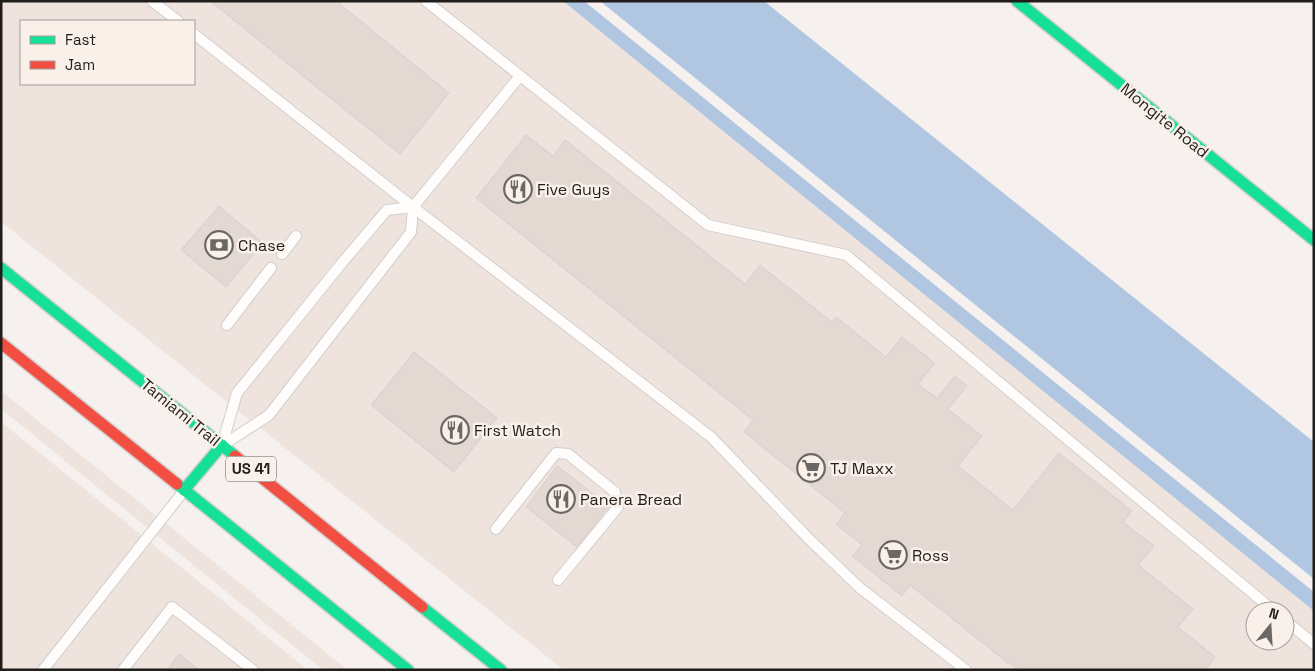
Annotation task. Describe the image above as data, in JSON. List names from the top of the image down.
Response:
{
  "streets": {
    "main road": ["Mongite Road", "Tamiami Trail", "US 41"]
  },
  "places": {
    "restaurant": ["Five Guys", "First Watch", "Panera Bread"],
    "bank": ["Chase"],
    "supermarket": ["TJ Maxx", "Ross"]
  },
  "legend": ["Fast", "Jam"],
  "north": "top"
}
